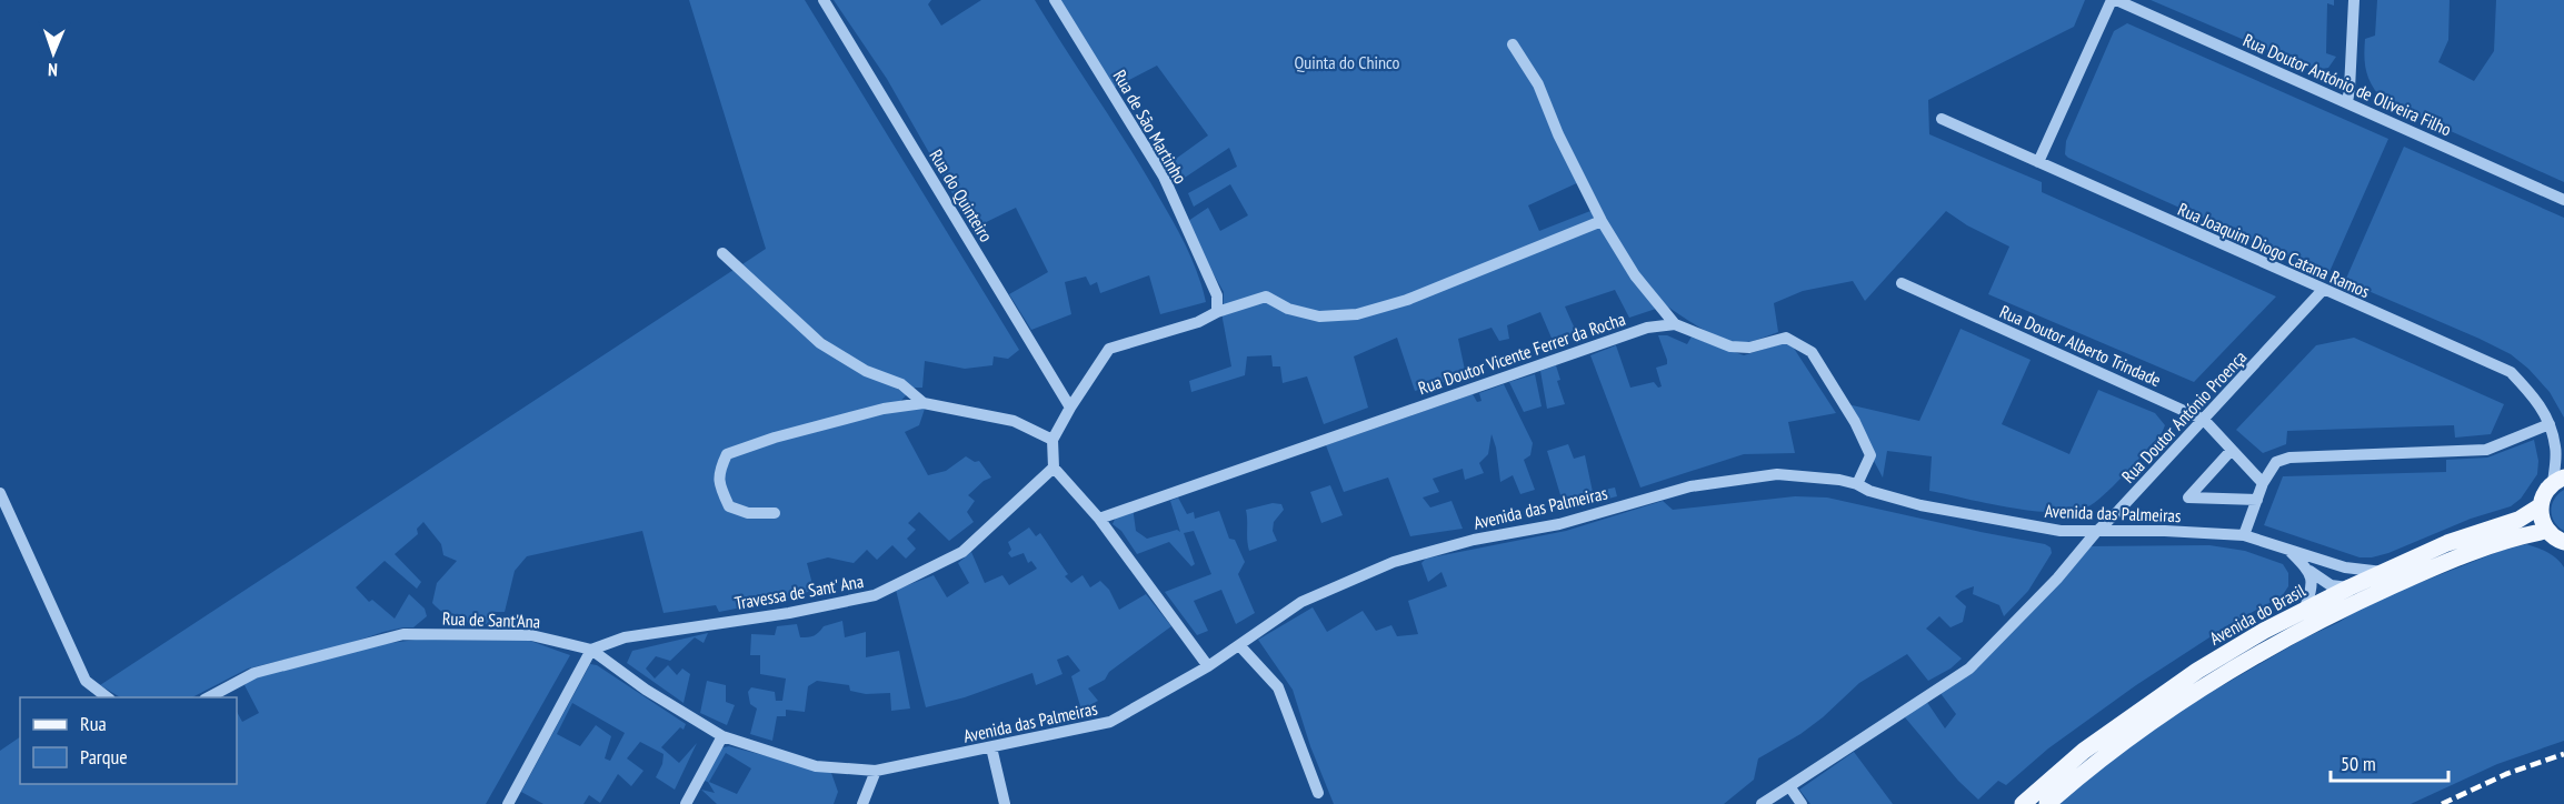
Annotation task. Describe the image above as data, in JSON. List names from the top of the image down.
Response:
{
  "streets": {
    "main road": ["Avenida do Brasil"],
    "street": [
      "Rua Doutor António de Oliveira Filho",
      "Rua de São Martinho",
      "Rua do Quinteiro",
      "Rua Joaquim Diogo Catana Ramos",
      "Rua Doutor Alberto Trindade",
      "Rua Doutor Vicente Ferrer da Rocha",
      "Rua Doutor António Proença",
      "Avenida das Palmeiras",
      "Travessa de Sant' Ana",
      "Rua de Sant'Ana"
    ]
  },
  "crossings": [
    ["Rua Joaquim Diogo Catana Ramos", "Rua Doutor António Proença"],
    ["Rua Doutor Alberto Trindade", "Rua Doutor António Proença"],
    ["Rua Doutor António Proença", "Avenida das Palmeiras"],
    ["Avenida das Palmeiras", "Avenida do Brasil"],
    ["Avenida das Palmeiras", "Rua de Sant'Ana"],
    ["Travessa de Sant' Ana", "Rua de Sant'Ana"]
  ],
  "parks": ["Quinta do Chinco"],
  "legend": ["Rua", "Parque"],
  "scale_bar": "50 m",
  "north": "bottom"
}
